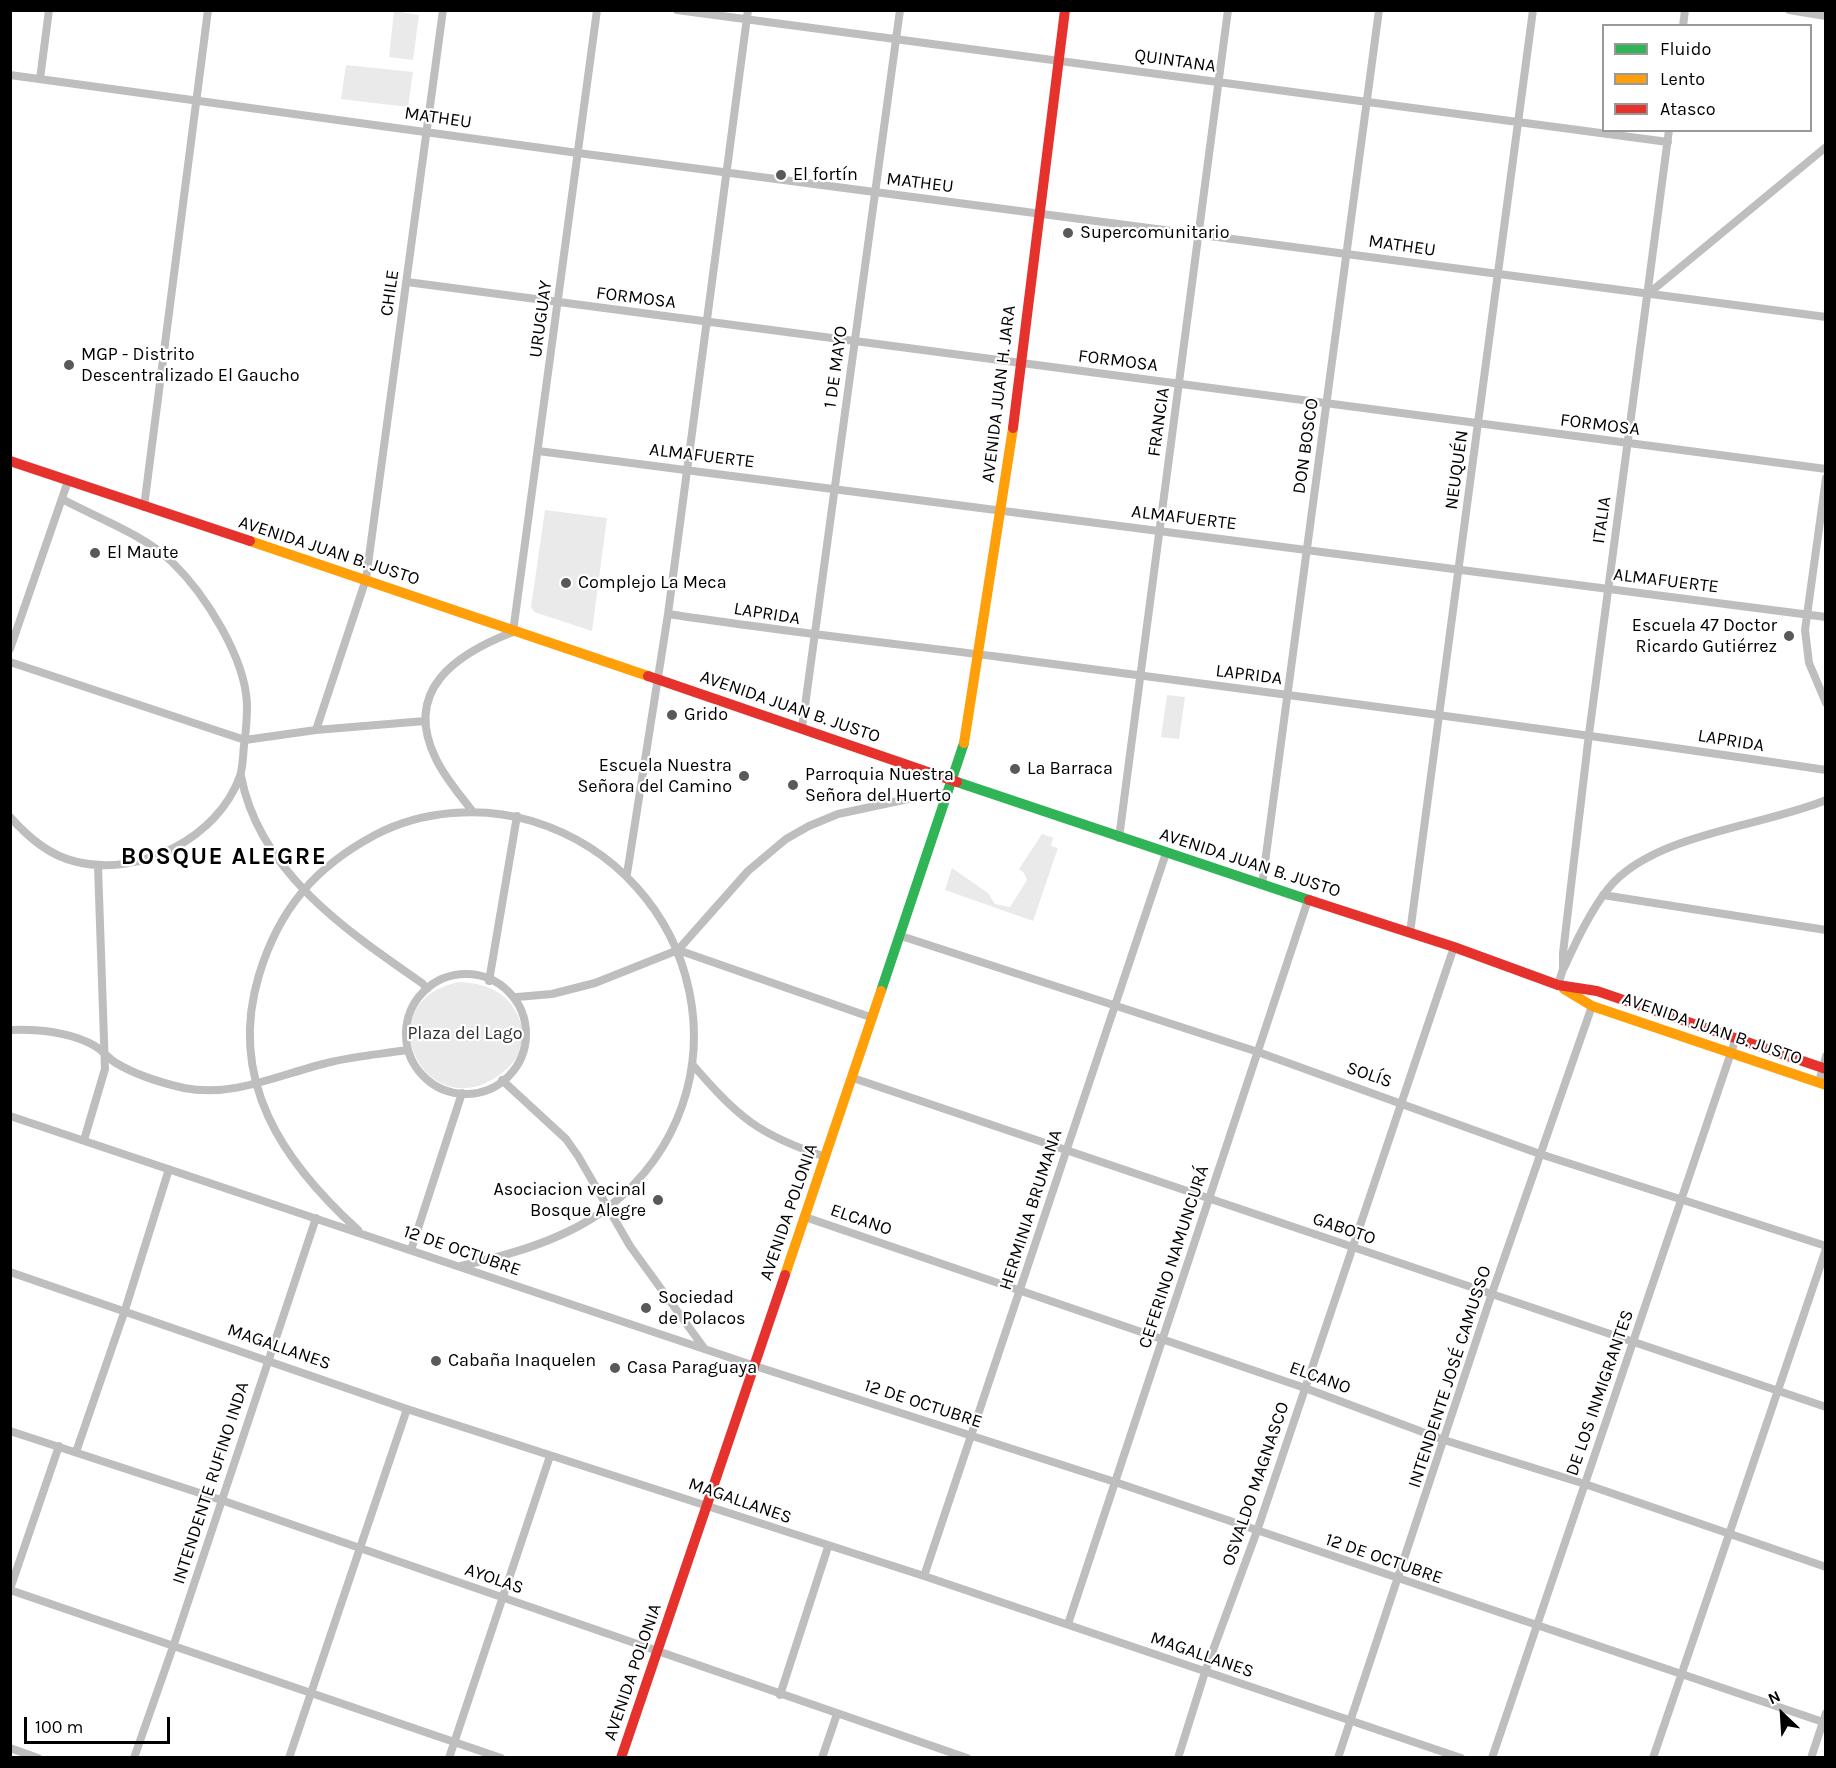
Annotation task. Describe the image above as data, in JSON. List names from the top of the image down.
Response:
{
  "streets": {
    "main road": ["AVENIDA JUAN H. JARA", "AVENIDA JUAN B. JUSTO", "AVENIDA POLONIA"],
    "street": [
      "QUINTANA",
      "MATHEU",
      "CHILE",
      "FORMOSA",
      "URUGUAY",
      "1 DE MAYO",
      "FRANCIA",
      "DON BOSCO",
      "ALMAFUERTE",
      "NEUQUÉN",
      "ITALIA",
      "LAPRIDA",
      "SOLÍS",
      "HERMINIA BRUMANA",
      "ELCANO",
      "GABOTO",
      "12 DE OCTUBRE",
      "CEFERINO NAMUNCURÁ",
      "MAGALLANES",
      "INTENDENTE JOSÉ CAMUSSO",
      "DE LOS INMIGRANTES",
      "INTENDENTE RUFINO INDA",
      "OSVALDO MAGNASCO",
      "AYOLAS"
    ]
  },
  "crossings": [
    ["QUINTANA", "1 DE MAYO"],
    ["QUINTANA", "AVENIDA JUAN H. JARA"],
    ["QUINTANA", "FRANCIA"],
    ["QUINTANA", "DON BOSCO"],
    ["QUINTANA", "NEUQUÉN"],
    ["QUINTANA", "ITALIA"],
    ["MATHEU", "CHILE"],
    ["MATHEU", "URUGUAY"],
    ["MATHEU", "1 DE MAYO"],
    ["MATHEU", "AVENIDA JUAN H. JARA"],
    ["MATHEU", "FRANCIA"],
    ["MATHEU", "DON BOSCO"],
    ["MATHEU", "NEUQUÉN"],
    ["MATHEU", "ITALIA"],
    ["CHILE", "FORMOSA"],
    ["CHILE", "AVENIDA JUAN B. JUSTO"],
    ["FORMOSA", "URUGUAY"],
    ["FORMOSA", "1 DE MAYO"],
    ["FORMOSA", "AVENIDA JUAN H. JARA"],
    ["FORMOSA", "FRANCIA"],
    ["FORMOSA", "DON BOSCO"],
    ["FORMOSA", "NEUQUÉN"],
    ["FORMOSA", "ITALIA"],
    ["URUGUAY", "ALMAFUERTE"],
    ["URUGUAY", "AVENIDA JUAN B. JUSTO"],
    ["1 DE MAYO", "ALMAFUERTE"],
    ["1 DE MAYO", "AVENIDA JUAN B. JUSTO"],
    ["1 DE MAYO", "LAPRIDA"],
    ["AVENIDA JUAN H. JARA", "ALMAFUERTE"],
    ["AVENIDA JUAN H. JARA", "AVENIDA JUAN B. JUSTO"],
    ["AVENIDA JUAN H. JARA", "LAPRIDA"],
    ["AVENIDA JUAN H. JARA", "AVENIDA POLONIA"],
    ["FRANCIA", "ALMAFUERTE"],
    ["FRANCIA", "AVENIDA JUAN B. JUSTO"],
    ["FRANCIA", "LAPRIDA"],
    ["DON BOSCO", "ALMAFUERTE"],
    ["DON BOSCO", "AVENIDA JUAN B. JUSTO"],
    ["DON BOSCO", "LAPRIDA"],
    ["ALMAFUERTE", "NEUQUÉN"],
    ["ALMAFUERTE", "ITALIA"],
    ["NEUQUÉN", "AVENIDA JUAN B. JUSTO"],
    ["NEUQUÉN", "LAPRIDA"],
    ["ITALIA", "AVENIDA JUAN B. JUSTO"],
    ["ITALIA", "LAPRIDA"],
    ["AVENIDA JUAN B. JUSTO", "HERMINIA BRUMANA"],
    ["AVENIDA JUAN B. JUSTO", "AVENIDA POLONIA"],
    ["AVENIDA JUAN B. JUSTO", "CEFERINO NAMUNCURÁ"],
    ["AVENIDA JUAN B. JUSTO", "INTENDENTE JOSÉ CAMUSSO"],
    ["AVENIDA JUAN B. JUSTO", "DE LOS INMIGRANTES"],
    ["AVENIDA JUAN B. JUSTO", "OSVALDO MAGNASCO"],
    ["SOLÍS", "HERMINIA BRUMANA"],
    ["SOLÍS", "AVENIDA POLONIA"],
    ["SOLÍS", "CEFERINO NAMUNCURÁ"],
    ["SOLÍS", "INTENDENTE JOSÉ CAMUSSO"],
    ["SOLÍS", "DE LOS INMIGRANTES"],
    ["SOLÍS", "OSVALDO MAGNASCO"],
    ["HERMINIA BRUMANA", "ELCANO"],
    ["HERMINIA BRUMANA", "GABOTO"],
    ["HERMINIA BRUMANA", "12 DE OCTUBRE"],
    ["HERMINIA BRUMANA", "MAGALLANES"],
    ["AVENIDA POLONIA", "ELCANO"],
    ["AVENIDA POLONIA", "GABOTO"],
    ["AVENIDA POLONIA", "12 DE OCTUBRE"],
    ["AVENIDA POLONIA", "MAGALLANES"],
    ["AVENIDA POLONIA", "AYOLAS"],
    ["ELCANO", "CEFERINO NAMUNCURÁ"],
    ["ELCANO", "INTENDENTE JOSÉ CAMUSSO"],
    ["ELCANO", "DE LOS INMIGRANTES"],
    ["ELCANO", "OSVALDO MAGNASCO"],
    ["GABOTO", "CEFERINO NAMUNCURÁ"],
    ["GABOTO", "INTENDENTE JOSÉ CAMUSSO"],
    ["GABOTO", "DE LOS INMIGRANTES"],
    ["GABOTO", "OSVALDO MAGNASCO"],
    ["12 DE OCTUBRE", "CEFERINO NAMUNCURÁ"],
    ["12 DE OCTUBRE", "INTENDENTE JOSÉ CAMUSSO"],
    ["12 DE OCTUBRE", "DE LOS INMIGRANTES"],
    ["12 DE OCTUBRE", "INTENDENTE RUFINO INDA"],
    ["12 DE OCTUBRE", "OSVALDO MAGNASCO"],
    ["CEFERINO NAMUNCURÁ", "MAGALLANES"],
    ["MAGALLANES", "INTENDENTE JOSÉ CAMUSSO"],
    ["MAGALLANES", "INTENDENTE RUFINO INDA"],
    ["MAGALLANES", "OSVALDO MAGNASCO"],
    ["INTENDENTE RUFINO INDA", "AYOLAS"]
  ],
  "districts": ["BOSQUE ALEGRE"],
  "parks": ["Plaza del Lago"],
  "places": [
    "El fortín",
    "Supercomunitario",
    "MGP - Distrito Descentralizado El Gaucho",
    "El Maute",
    "Complejo La Meca",
    "Escuela 47 Doctor Ricardo Gutiérrez",
    "Grido",
    "La Barraca",
    "Escuela Nuestra Señora del Camino",
    "Parroquia Nuestra Señora del Huerto",
    "Asociacion vecinal Bosque Alegre",
    "Sociedad de Polacos",
    "Cabaña Inaquelen",
    "Casa Paraguaya"
  ],
  "legend": ["Fluido", "Lento", "Atasco"],
  "scale_bar": "100 m",
  "north": "top left"
}
